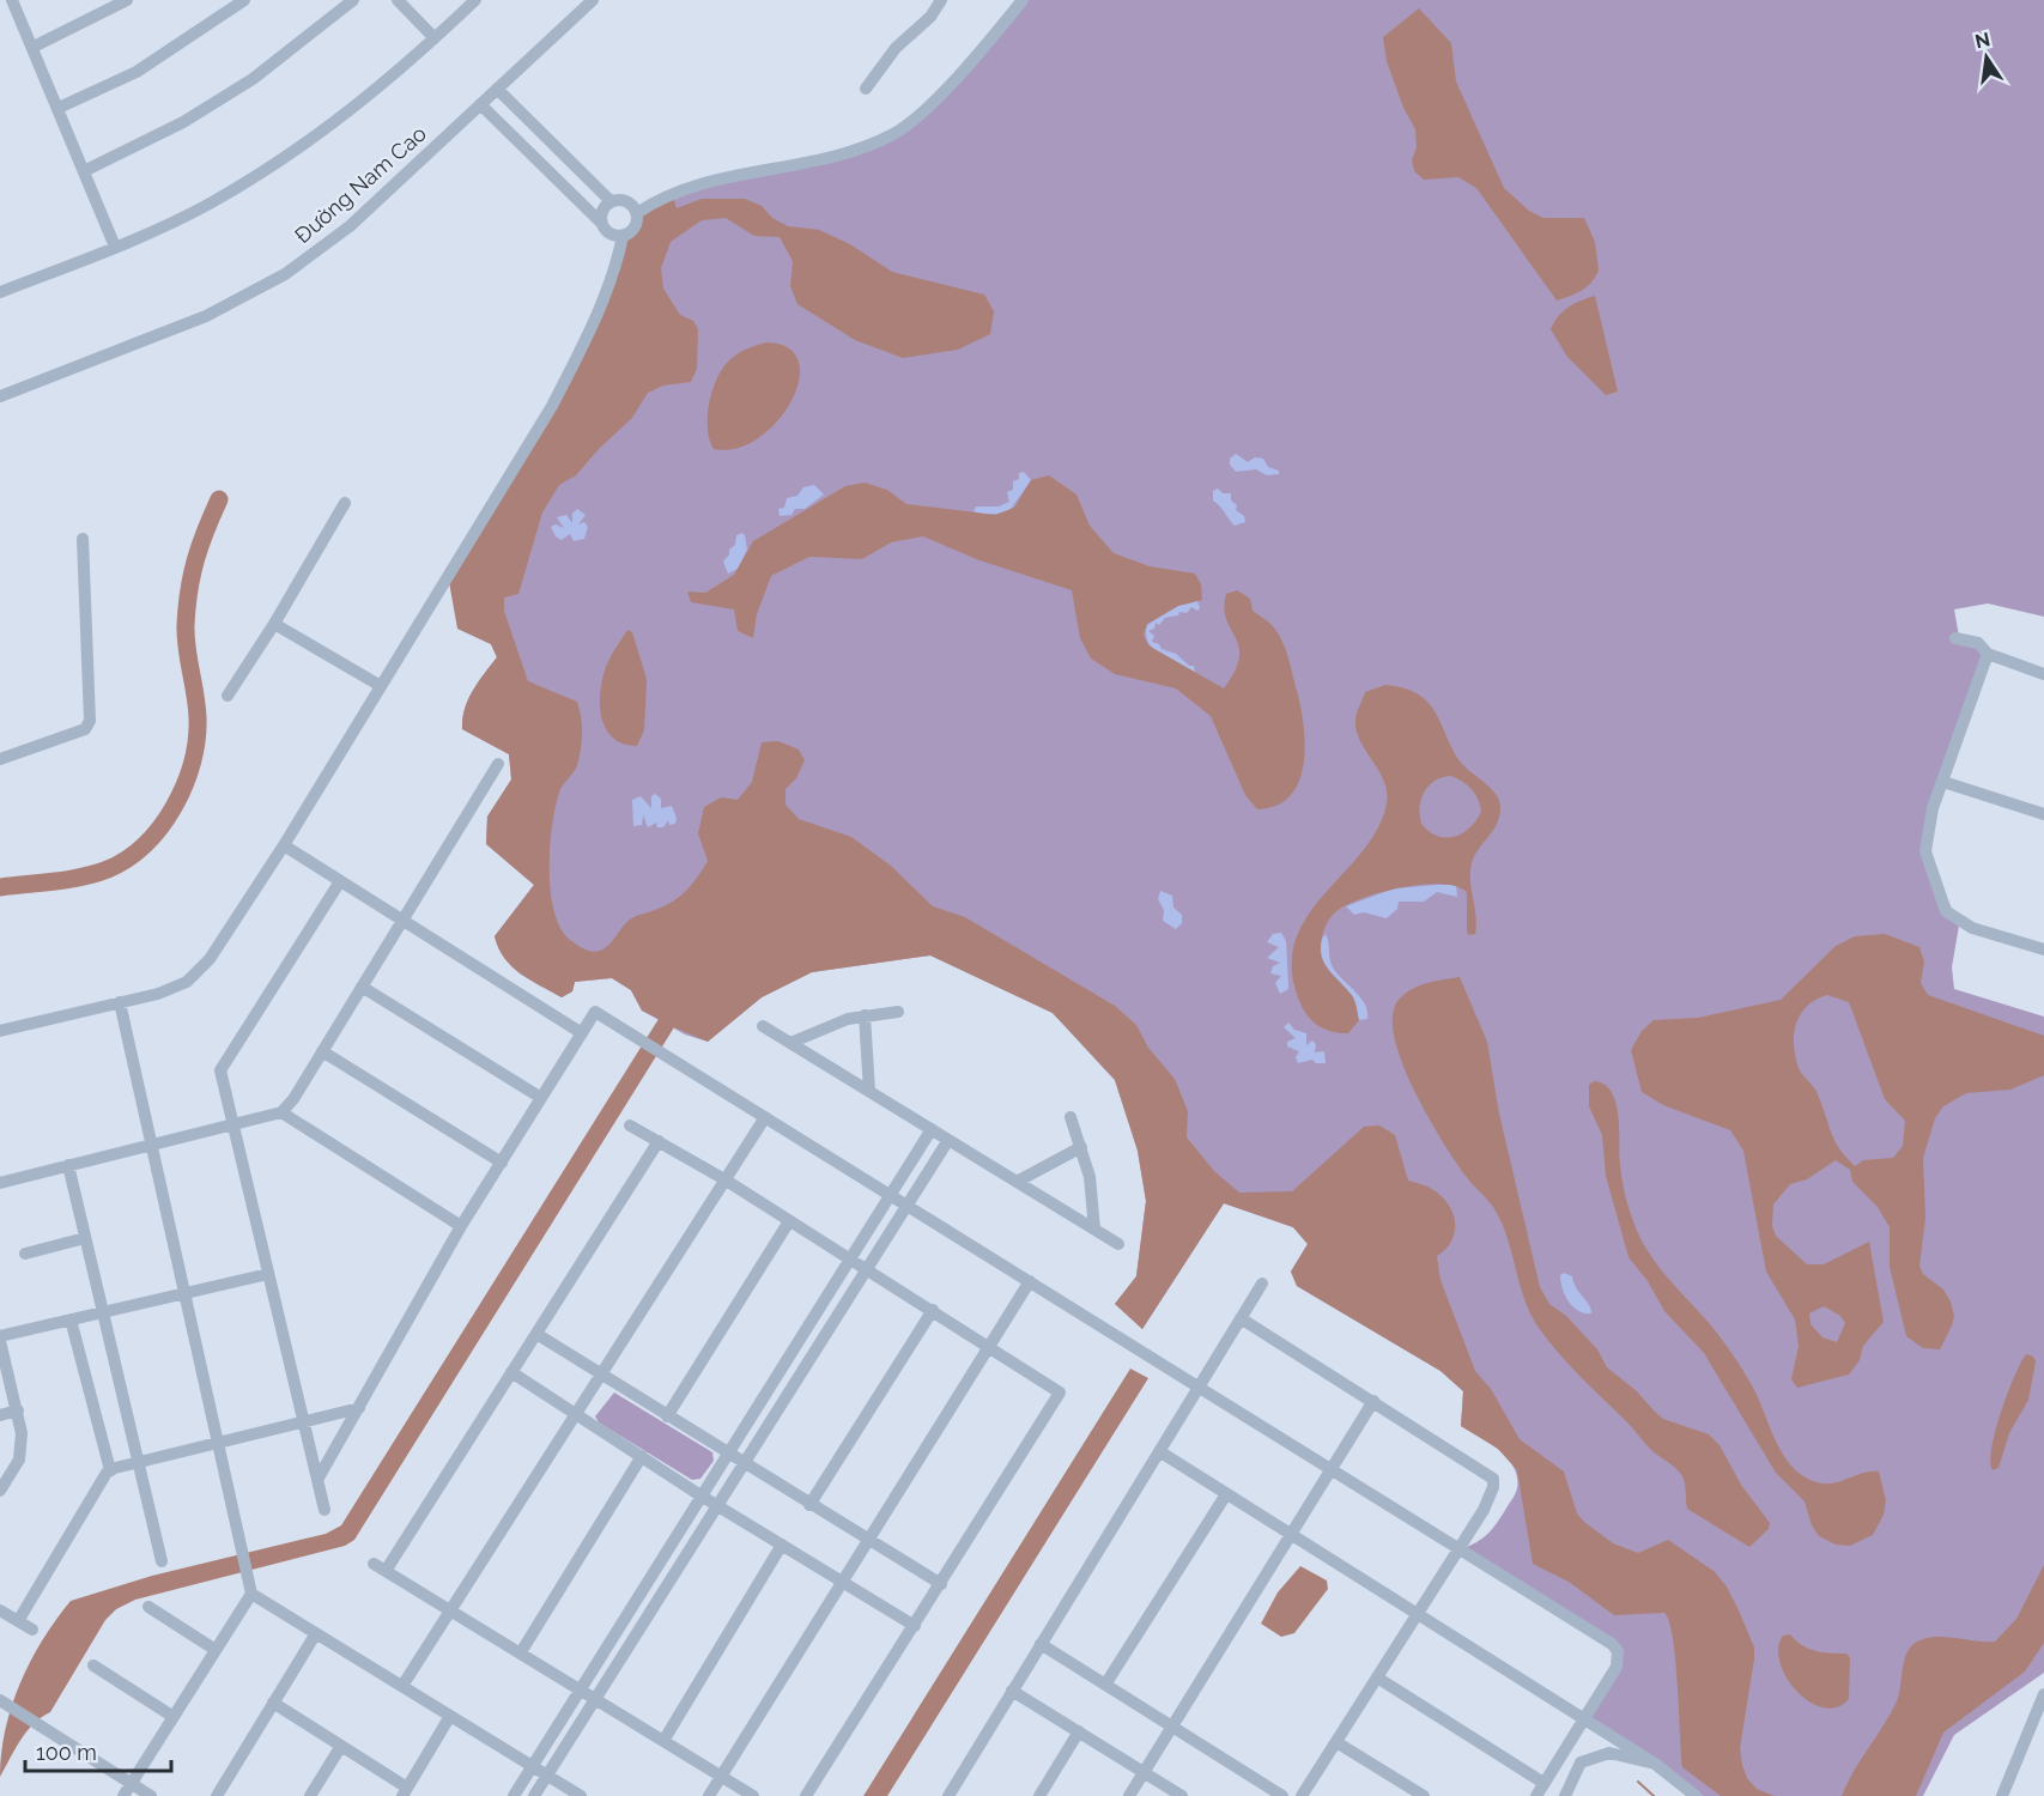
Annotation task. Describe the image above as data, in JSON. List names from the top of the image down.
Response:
{
  "streets": {
    "street": ["Đường Nam Cao"]
  },
  "scale_bar": "100 m",
  "north": "top"
}
